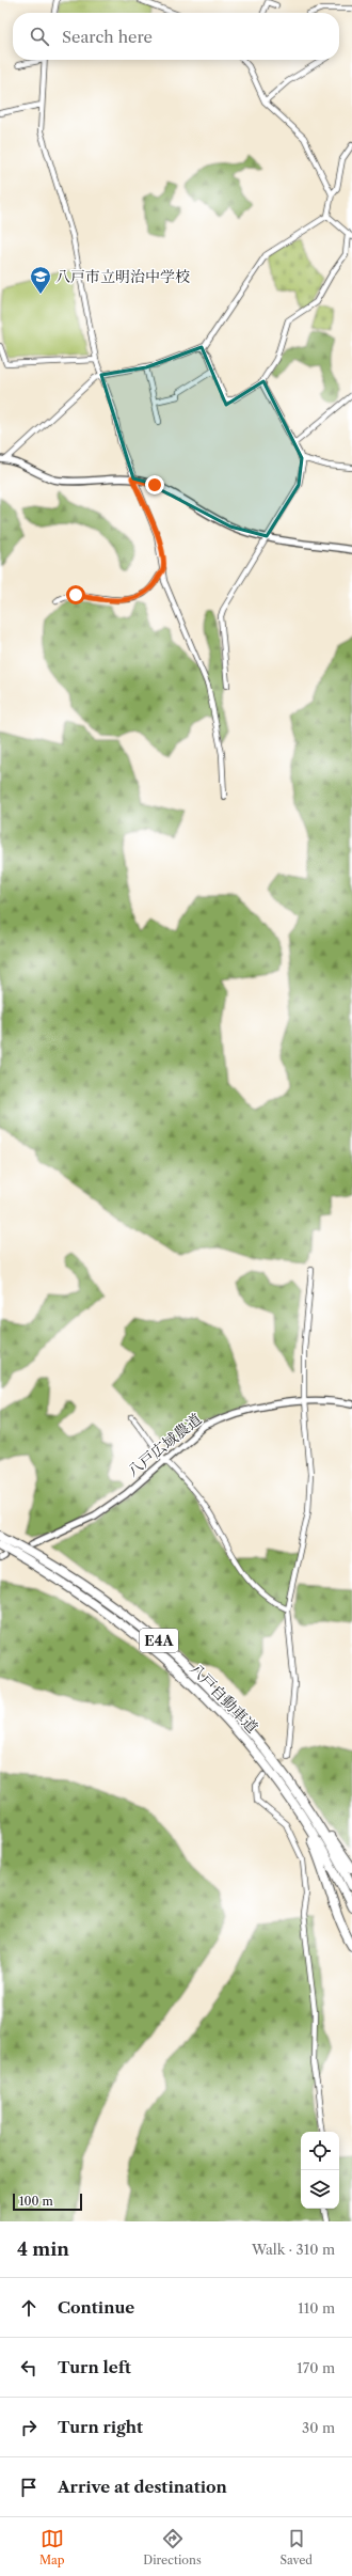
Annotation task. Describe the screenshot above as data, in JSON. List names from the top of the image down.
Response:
{
  "streets": {
    "highway": ["E4A", "八戸自動車道"],
    "street": ["八戸広域農道"]
  },
  "places": {
    "school or university": ["八戸市立明治中学校"]
  },
  "scale_bar": "100 m",
  "page": {
    "search": "Search here",
    "scale": "100 m",
    "heading": ["4 min", "Walk · 310 m"],
    "list": [
      ["Continue", "110 m"],
      ["Turn left", "170 m"],
      ["Turn right", "30 m"],
      "Arrive at destination"
    ],
    "nav": ["Map", "Directions", "Saved"]
  }
}
